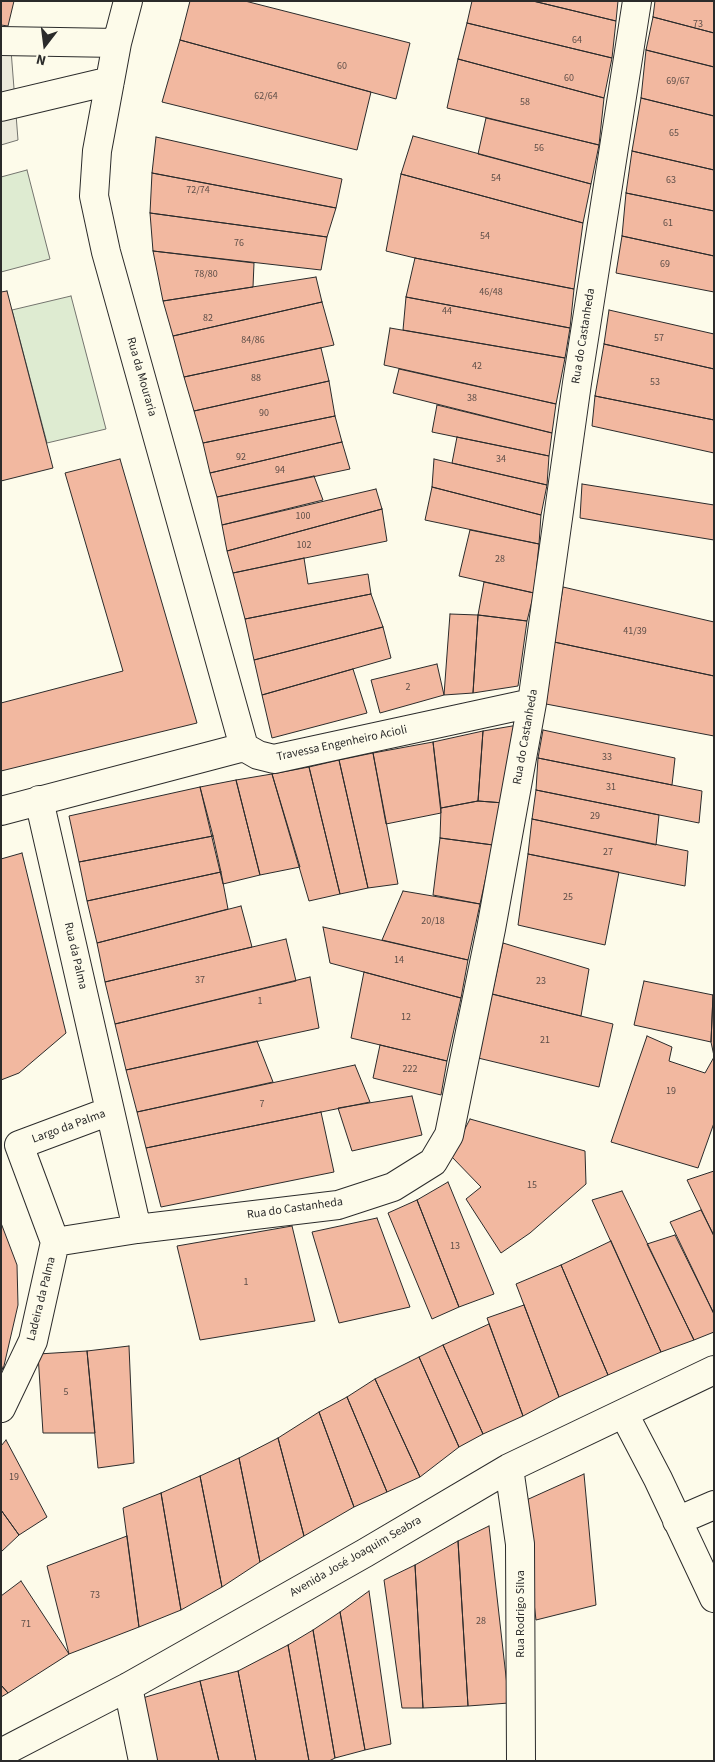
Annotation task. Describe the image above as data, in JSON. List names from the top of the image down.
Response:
{
  "streets": {
    "street": [
      "Rua do Castanheda",
      "Rua da Mouraria",
      "Travessa Engenheiro Acioli",
      "Rua da Palma",
      "Largo da Palma",
      "Ladeira da Palma",
      "Avenida José Joaquim Seabra",
      "Rua Rodrigo Silva"
    ]
  },
  "crossings": [
    ["Rua do Castanheda", "Travessa Engenheiro Acioli"],
    ["Rua do Castanheda", "Largo da Palma"],
    ["Rua da Mouraria", "Travessa Engenheiro Acioli"],
    ["Rua da Palma", "Largo da Palma"],
    ["Largo da Palma", "Ladeira da Palma"],
    ["Avenida José Joaquim Seabra", "Rua Rodrigo Silva"]
  ],
  "house_numbers": [
    "73",
    "64",
    "60",
    "60",
    "69/67",
    "62/64",
    "58",
    "65",
    "56",
    "54",
    "63",
    "72/74",
    "61",
    "54",
    "76",
    "69",
    "78/80",
    "46/48",
    "44",
    "82",
    "57",
    "84/86",
    "42",
    "88",
    "53",
    "38",
    "90",
    "92",
    "34",
    "94",
    "100",
    "102",
    "28",
    "41/39",
    "2",
    "33",
    "31",
    "29",
    "27",
    "25",
    "20/18",
    "14",
    "37",
    "23",
    "1",
    "12",
    "21",
    "222",
    "19",
    "7",
    "15",
    "13",
    "1",
    "5",
    "19",
    "73",
    "28",
    "71"
  ],
  "north": "bottom"
}
